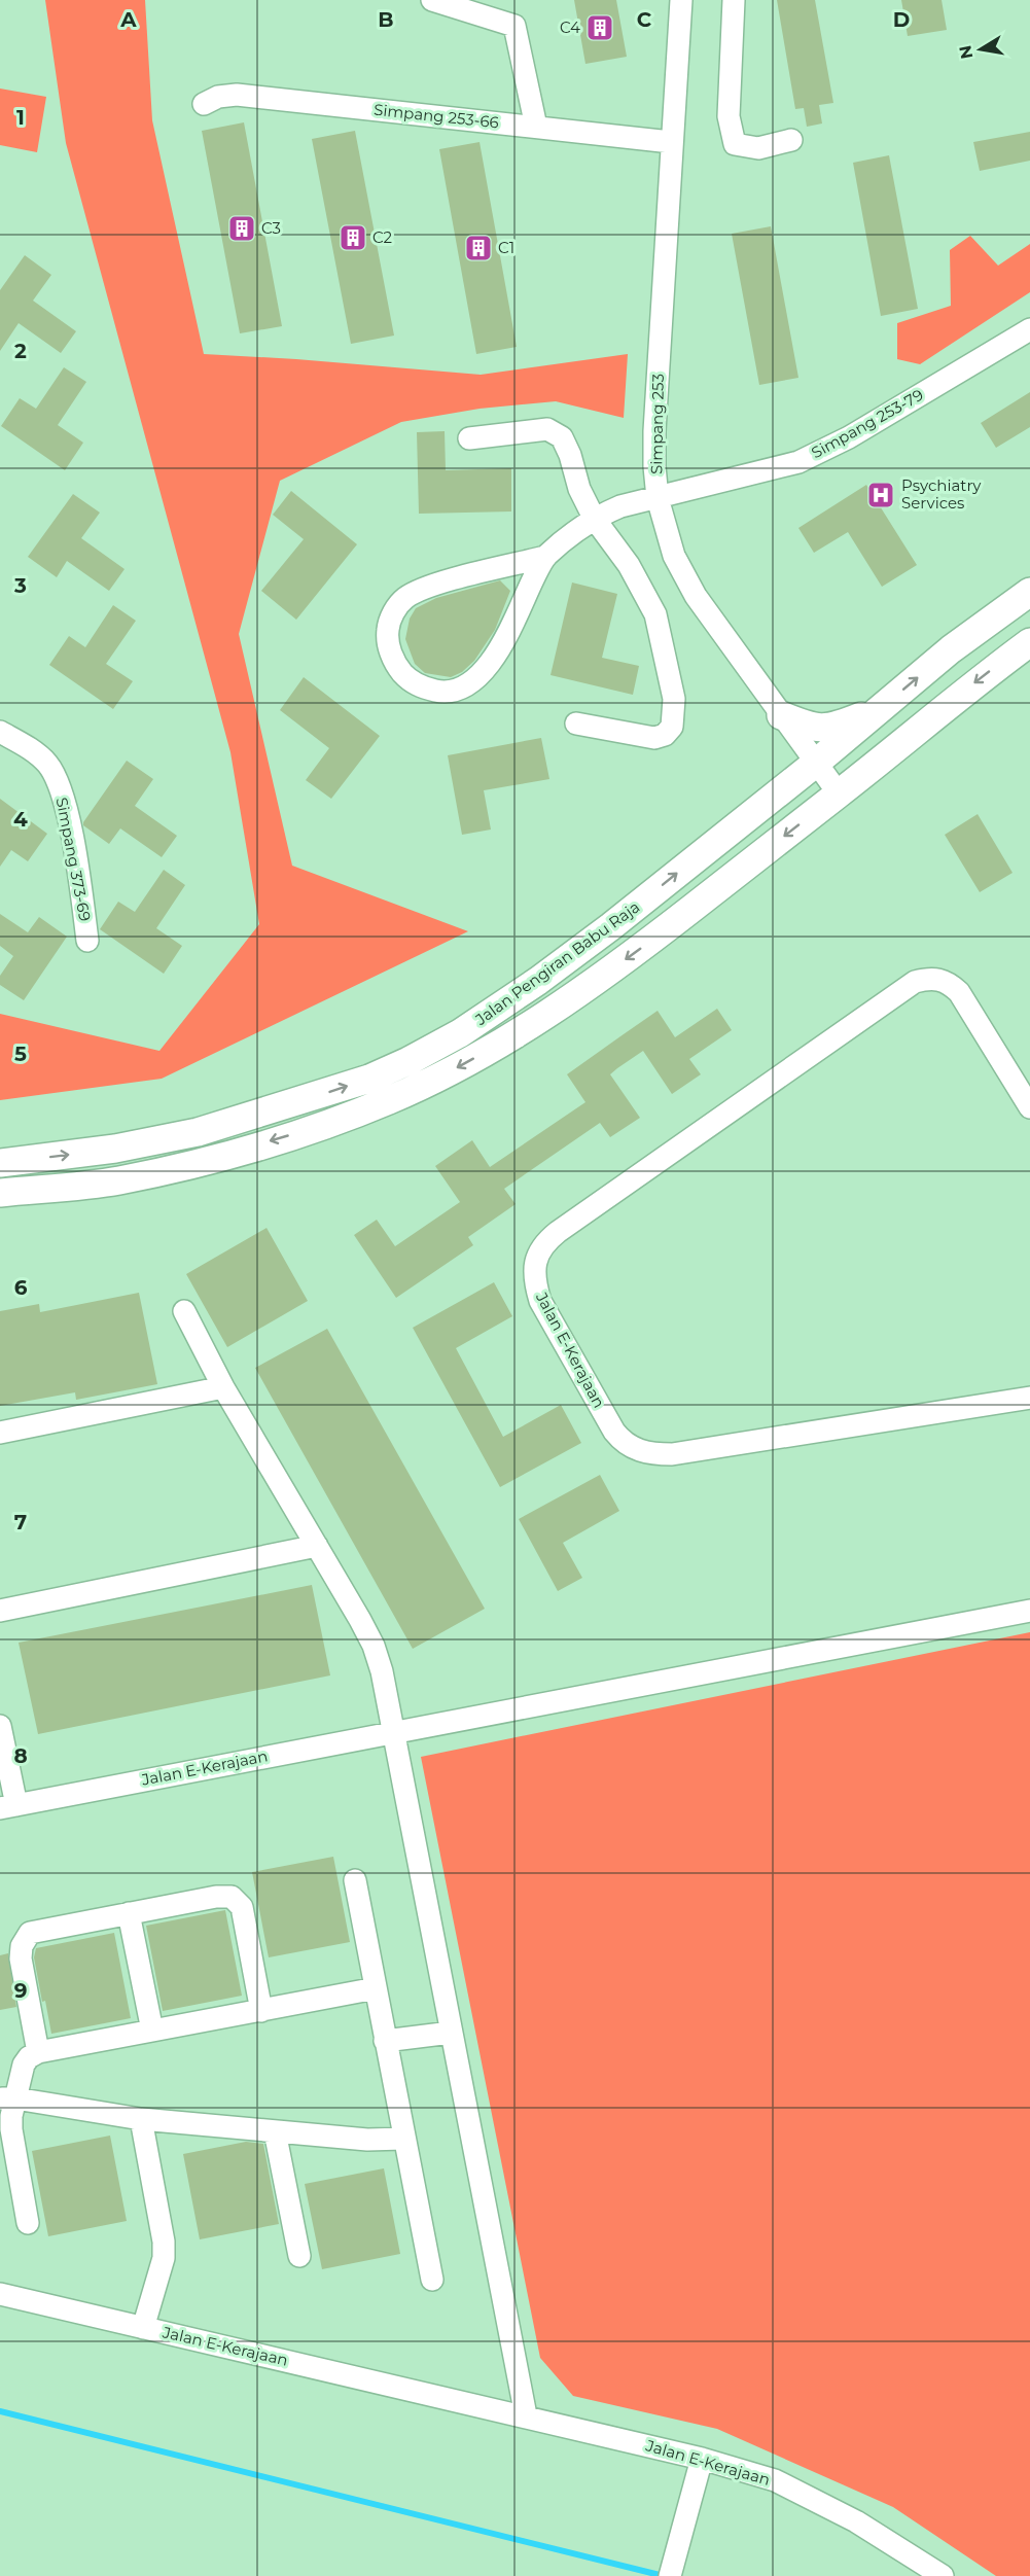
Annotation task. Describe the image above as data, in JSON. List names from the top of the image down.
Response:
{
  "streets": {
    "main road": ["Jalan Pengiran Babu Raja"],
    "street": [
      "Simpang 253-66",
      "Simpang 253",
      "Simpang 253-79",
      "Simpang 373-69",
      "Jalan E-Kerajaan"
    ]
  },
  "crossings": [
    ["Simpang 253-66", "Simpang 253"],
    ["Simpang 253", "Simpang 253-79"],
    ["Simpang 253", "Jalan Pengiran Babu Raja"]
  ],
  "places": {
    "building": [
      "C4",
      "C3",
      "C2",
      "C1"
    ],
    "hospital": ["Psychiatry Services"]
  },
  "north": "left",
  "grid": {
    "columns": [
      "A",
      "B",
      "C",
      "D"
    ],
    "rows": [
      "1",
      "2",
      "3",
      "4",
      "5",
      "6",
      "7",
      "8",
      "9"
    ]
  }
}
